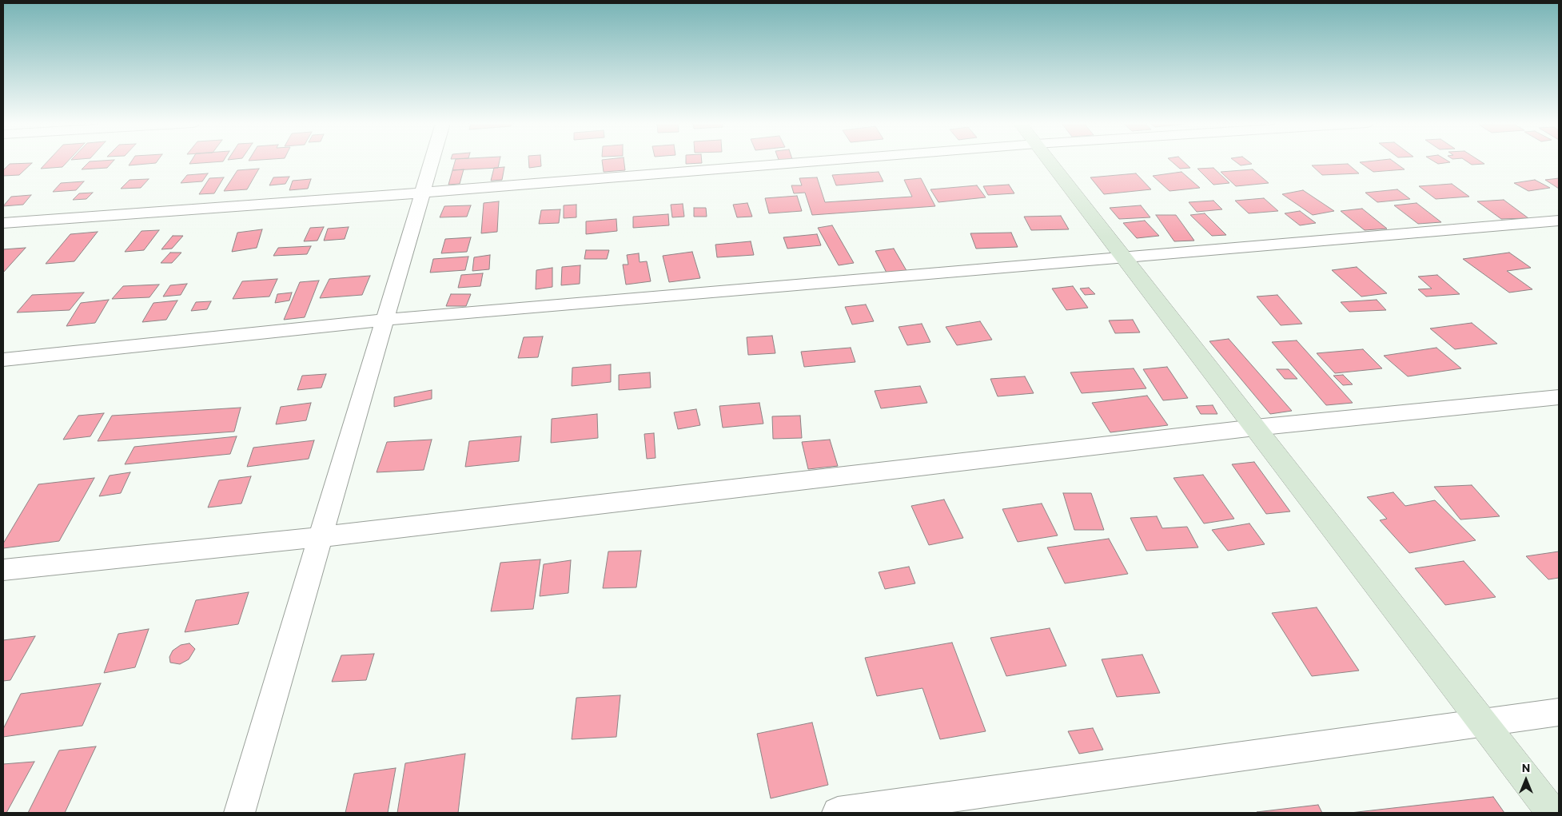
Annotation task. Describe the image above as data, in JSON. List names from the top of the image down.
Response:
{
  "north": "top"
}
